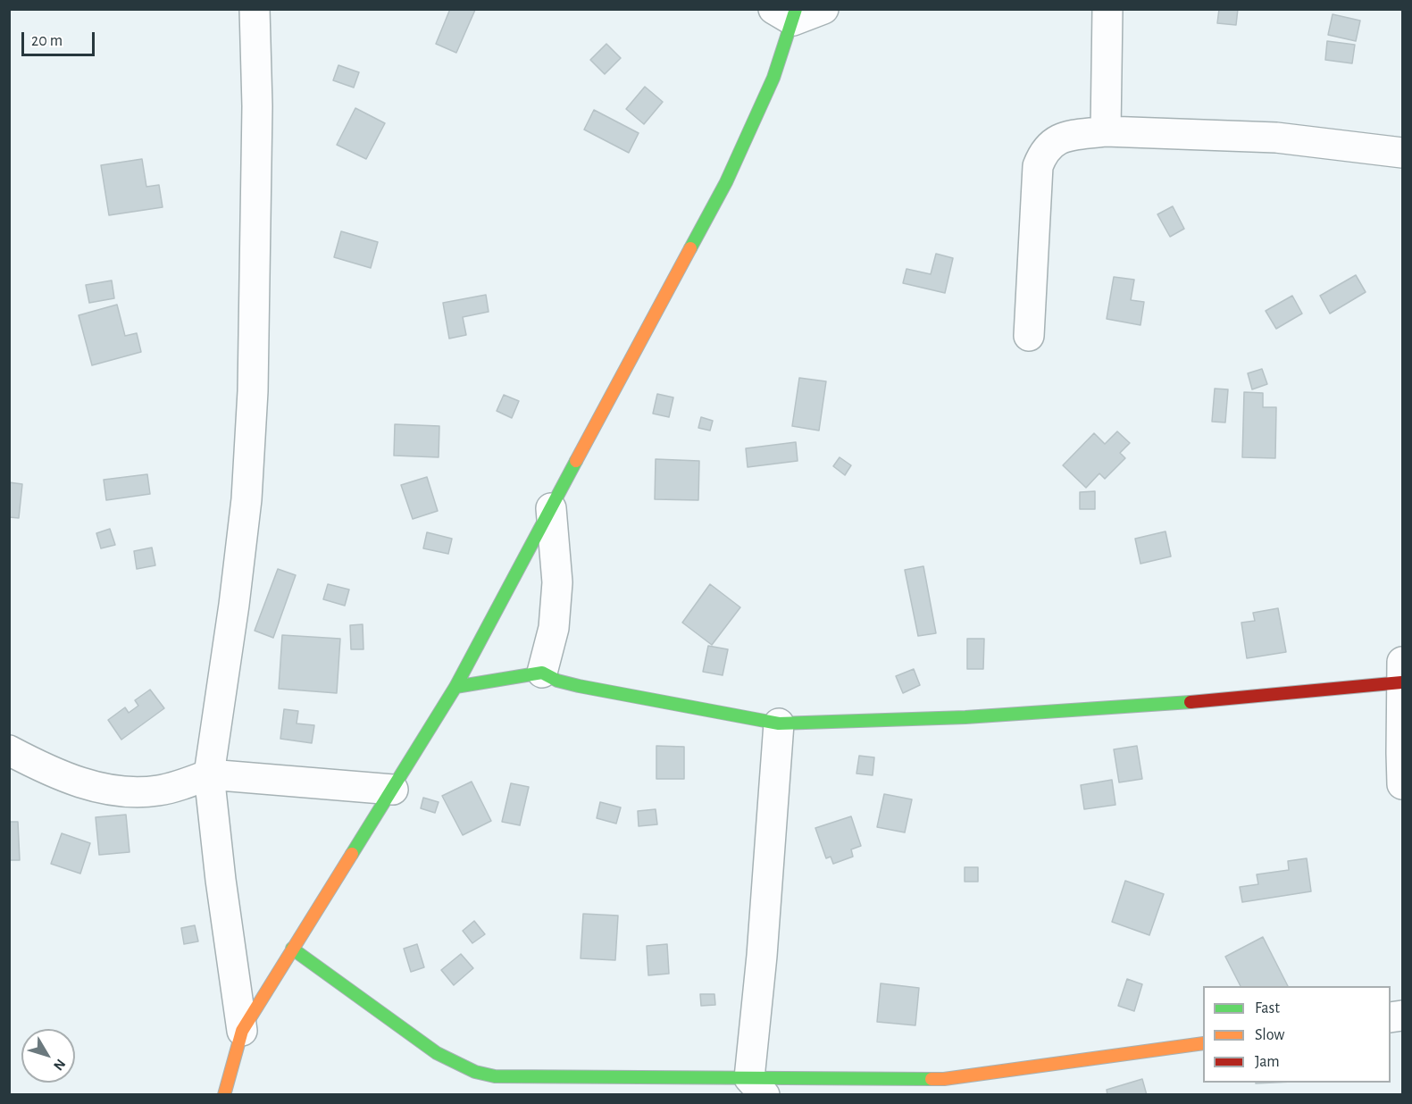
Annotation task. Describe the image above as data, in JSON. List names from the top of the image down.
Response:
{
  "legend": ["Fast", "Slow", "Jam"],
  "scale_bar": "20 m",
  "north": "bottom right"
}
